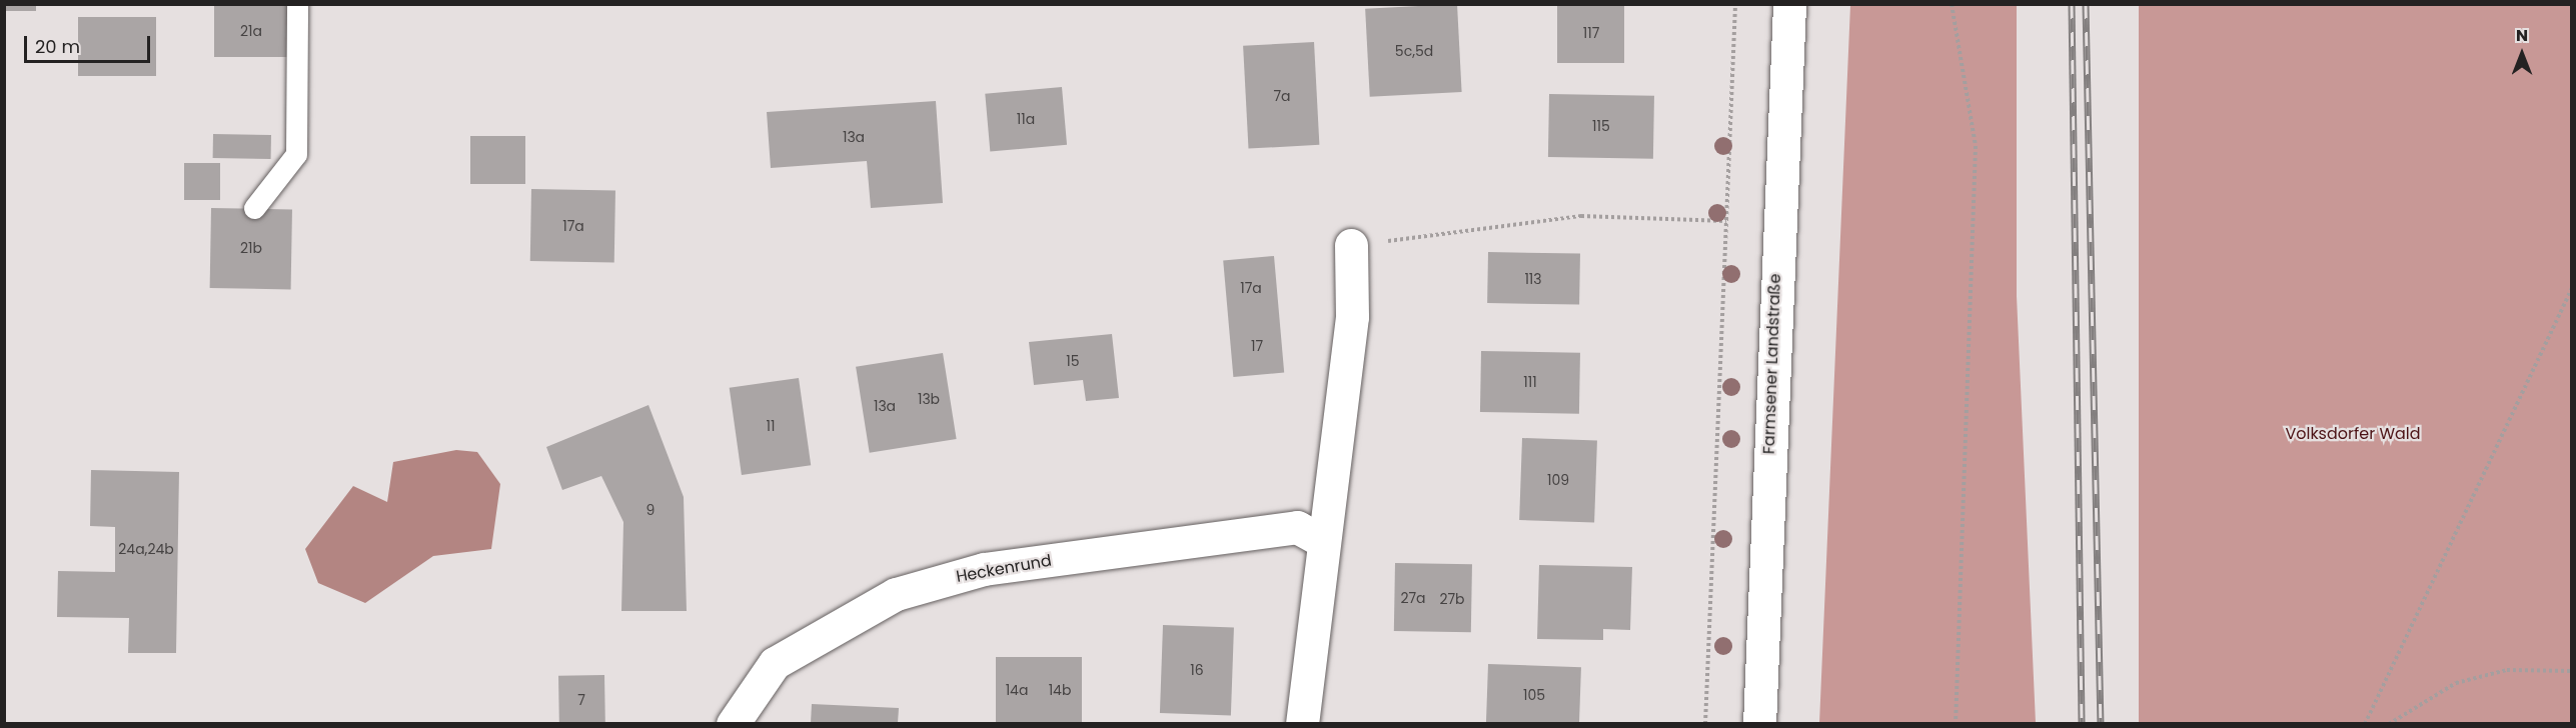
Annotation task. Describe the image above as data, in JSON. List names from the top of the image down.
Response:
{
  "streets": {
    "street": ["Farmsener Landstraße", "Heckenrund"]
  },
  "parks": ["Volksdorfer Wald"],
  "house_numbers": [
    "21a",
    "117",
    "5c,5d",
    "7a",
    "11a",
    "115",
    "13a",
    "17a",
    "21b",
    "113",
    "17a",
    "17",
    "15",
    "111",
    "13b",
    "13a",
    "11",
    "109",
    "9",
    "24a,24b",
    "27a",
    "27b",
    "16",
    "14a",
    "14b",
    "105",
    "7"
  ],
  "scale_bar": "20 m",
  "north": "top"
}
